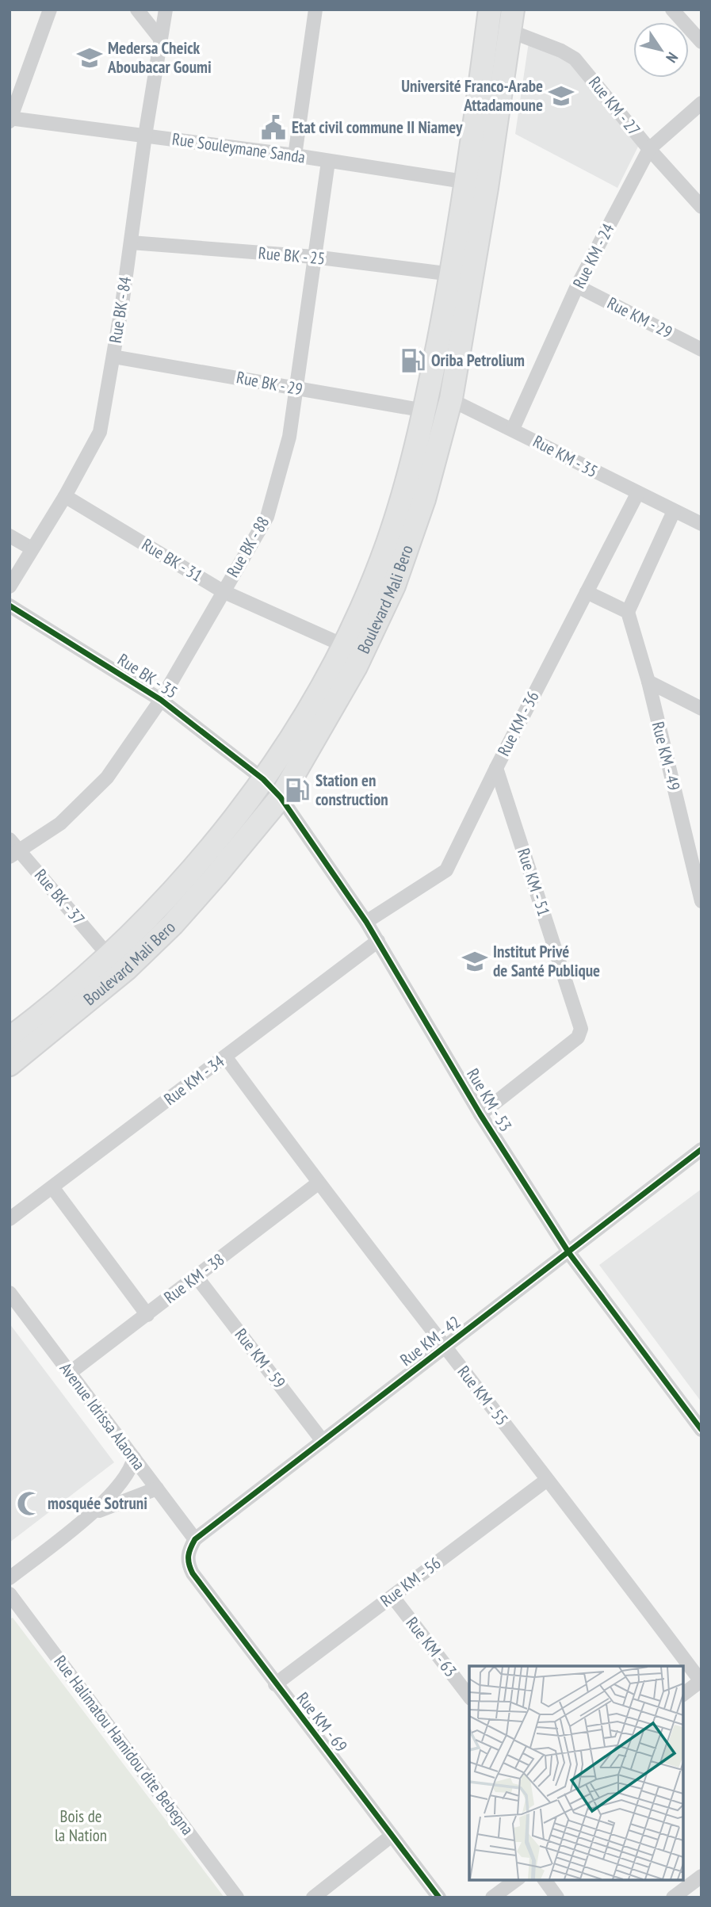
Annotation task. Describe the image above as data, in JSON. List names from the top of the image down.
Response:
{
  "streets": {
    "main road": ["Boulevard Mali Bero"],
    "street": [
      "Rue KM - 27",
      "Rue Souleymane Sanda",
      "Rue BK - 25",
      "Rue KM - 24",
      "Rue BK - 84",
      "Rue KM - 29",
      "Rue BK - 29",
      "Rue KM - 35",
      "Rue BK - 88",
      "Rue BK - 31",
      "Rue BK - 35",
      "Rue KM - 36",
      "Rue KM - 49",
      "Rue KM - 51",
      "Rue BK - 37",
      "Rue KM - 34",
      "Rue KM - 53",
      "Rue KM - 38",
      "Rue KM - 42",
      "Rue KM - 59",
      "Rue KM - 55",
      "Avenue Idrissa Alaoma",
      "Rue KM - 56",
      "Rue KM - 63",
      "Rue KM - 69",
      "Rue Halimatou Hamidou dite Bebegna"
    ]
  },
  "crossings": [
    ["Rue KM - 27", "Rue KM - 24"],
    ["Rue KM - 27", "Boulevard Mali Bero"],
    ["Rue Souleymane Sanda", "Rue BK - 84"],
    ["Rue Souleymane Sanda", "Rue BK - 88"],
    ["Rue Souleymane Sanda", "Boulevard Mali Bero"],
    ["Rue BK - 25", "Rue BK - 84"],
    ["Rue BK - 25", "Rue BK - 88"],
    ["Rue BK - 25", "Boulevard Mali Bero"],
    ["Rue KM - 24", "Rue KM - 29"],
    ["Rue KM - 24", "Rue KM - 35"],
    ["Rue BK - 84", "Rue BK - 29"],
    ["Rue BK - 84", "Rue BK - 31"],
    ["Rue BK - 29", "Rue KM - 35"],
    ["Rue BK - 29", "Rue BK - 88"],
    ["Rue BK - 29", "Boulevard Mali Bero"],
    ["Rue KM - 35", "Boulevard Mali Bero"],
    ["Rue KM - 35", "Rue KM - 36"],
    ["Rue BK - 88", "Rue BK - 31"],
    ["Rue BK - 88", "Rue BK - 35"],
    ["Rue BK - 88", "Rue BK - 37"],
    ["Rue BK - 31", "Boulevard Mali Bero"],
    ["Boulevard Mali Bero", "Rue BK - 35"],
    ["Boulevard Mali Bero", "Rue BK - 37"],
    ["Boulevard Mali Bero", "Rue KM - 53"],
    ["Rue BK - 35", "Rue KM - 53"],
    ["Rue KM - 36", "Rue KM - 51"],
    ["Rue KM - 36", "Rue KM - 53"],
    ["Rue KM - 51", "Rue KM - 53"],
    ["Rue KM - 34", "Rue KM - 53"],
    ["Rue KM - 34", "Rue KM - 55"],
    ["Rue KM - 53", "Rue KM - 42"],
    ["Rue KM - 38", "Rue KM - 59"],
    ["Rue KM - 38", "Rue KM - 55"],
    ["Rue KM - 38", "Avenue Idrissa Alaoma"],
    ["Rue KM - 42", "Rue KM - 59"],
    ["Rue KM - 42", "Rue KM - 55"],
    ["Rue KM - 42", "Avenue Idrissa Alaoma"],
    ["Rue KM - 42", "Rue KM - 69"],
    ["Rue KM - 55", "Rue KM - 56"],
    ["Avenue Idrissa Alaoma", "Rue KM - 69"],
    ["Rue KM - 56", "Rue KM - 63"],
    ["Rue KM - 56", "Rue KM - 69"]
  ],
  "parks": ["Bois de la Nation"],
  "places": {
    "school or university": ["Medersa Cheick Aboubacar Goumi", "Université Franco-Arabe Attadamoune", "Institut Privé de Santé Publique"],
    "public building": ["Etat civil commune II Niamey"],
    "fuel station": ["Oriba Petrolium", "Station en construction"],
    "mosque": ["mosquée Sotruni"]
  },
  "north": "bottom right"
}
